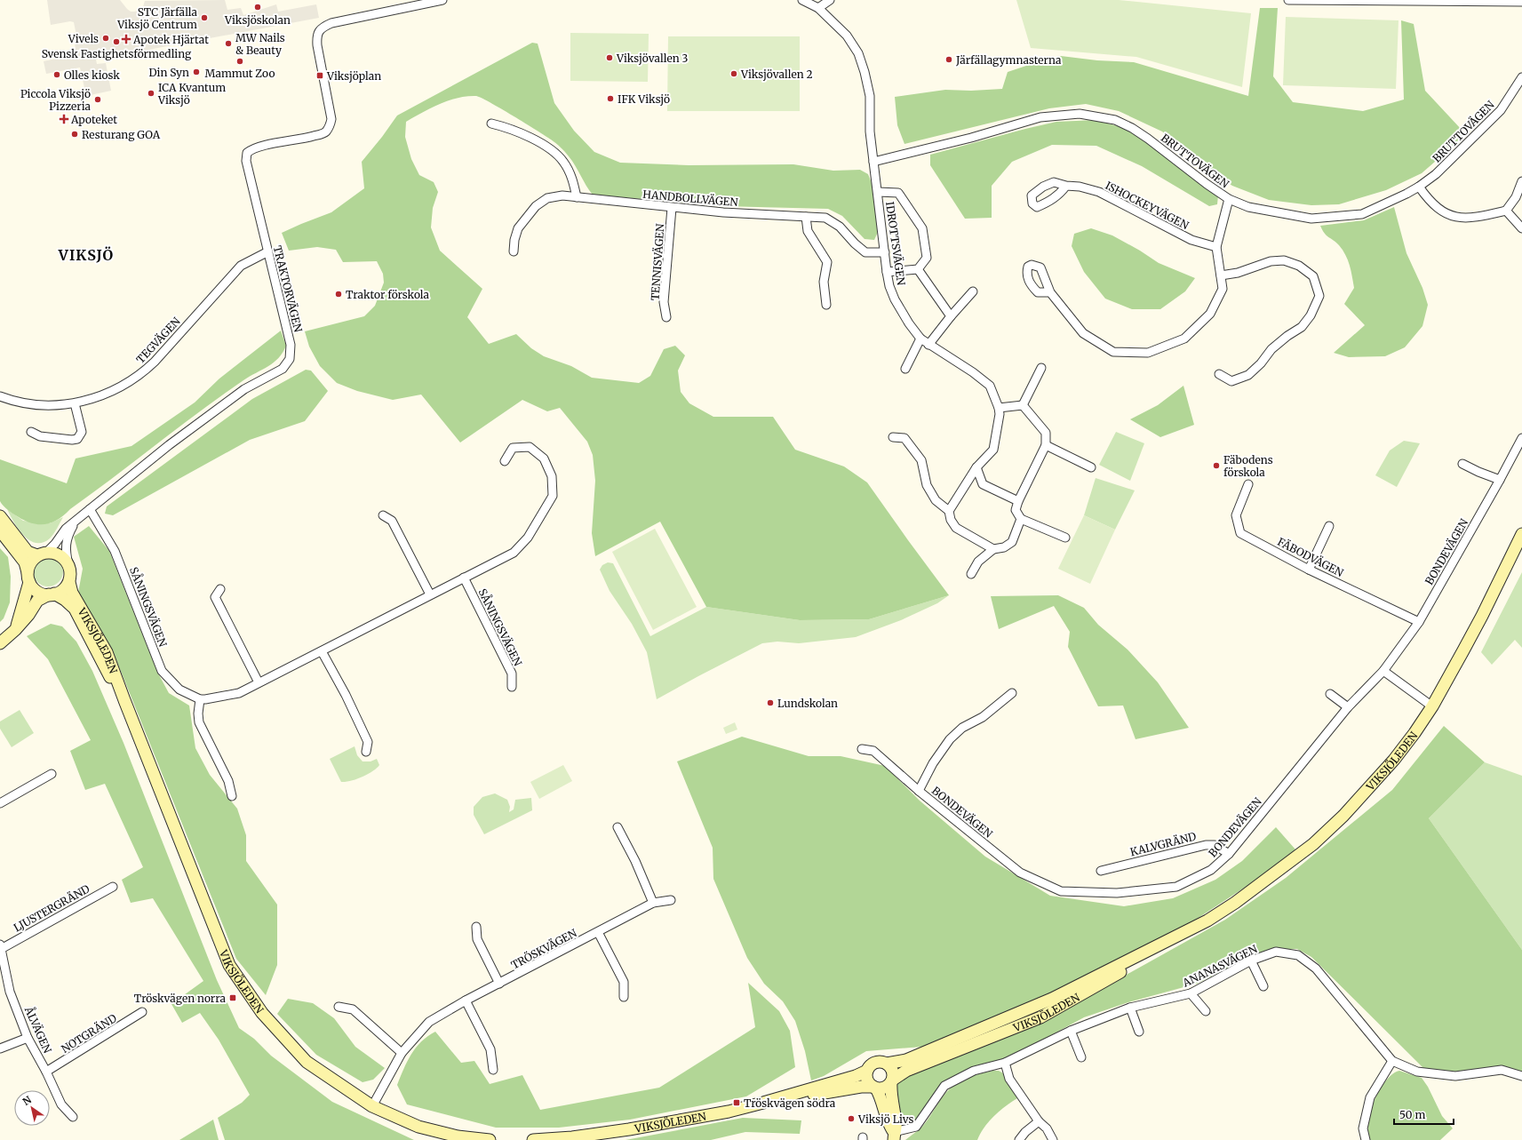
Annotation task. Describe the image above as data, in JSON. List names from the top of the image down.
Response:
{
  "streets": {
    "main road": ["VIKSJÖLEDEN"],
    "street": [
      "BRUTTOVÄGEN",
      "HANDBOLLVÄGEN",
      "ISHOCKEYVÄGEN",
      "IDROTTSVÄGEN",
      "TENNISVÄGEN",
      "TRAKTORVÄGEN",
      "TEGVÄGEN",
      "BONDEVÄGEN",
      "FÄBODVÄGEN",
      "SÅNINGSVÄGEN",
      "KALVGRÄND",
      "LJUSTERGRÄND",
      "TRÖSKVÄGEN",
      "ANANASVÄGEN",
      "ÅLVÄGEN",
      "NOTGRÄND"
    ]
  },
  "crossings": [
    ["BRUTTOVÄGEN", "IDROTTSVÄGEN"],
    ["HANDBOLLVÄGEN", "IDROTTSVÄGEN"],
    ["HANDBOLLVÄGEN", "TENNISVÄGEN"],
    ["TRAKTORVÄGEN", "TEGVÄGEN"],
    ["TRAKTORVÄGEN", "SÅNINGSVÄGEN"],
    ["TRAKTORVÄGEN", "VIKSJÖLEDEN"],
    ["BONDEVÄGEN", "FÄBODVÄGEN"],
    ["BONDEVÄGEN", "KALVGRÄND"],
    ["VIKSJÖLEDEN", "TRÖSKVÄGEN"],
    ["LJUSTERGRÄND", "ÅLVÄGEN"],
    ["ÅLVÄGEN", "NOTGRÄND"]
  ],
  "districts": ["VIKSJÖ"],
  "places": {
    "other": [
      "Viksjöskolan",
      "STC Järfälla Viksjö Centrum",
      "Vivels",
      "Svensk Fastighetsförmedling",
      "MW Nails & Beauty",
      "Viksjövallen 3",
      "Järfällagymnasterna",
      "Mammut Zoo",
      "Din Syn",
      "Viksjövallen 2",
      "Olles kiosk",
      "ICA Kvantum Viksjö",
      "IFK Viksjö",
      "Piccola Viksjö Pizzeria",
      "Resturang GOA",
      "Traktor förskola",
      "Fäbodens förskola",
      "Lundskolan",
      "Viksjö Livs"
    ],
    "health": ["Apotek Hjärtat", "Apoteket"],
    "transit": ["Viksjöplan", "Tröskvägen norra", "Tröskvägen södra"]
  },
  "scale_bar": "50 m",
  "north": "top left"
}
